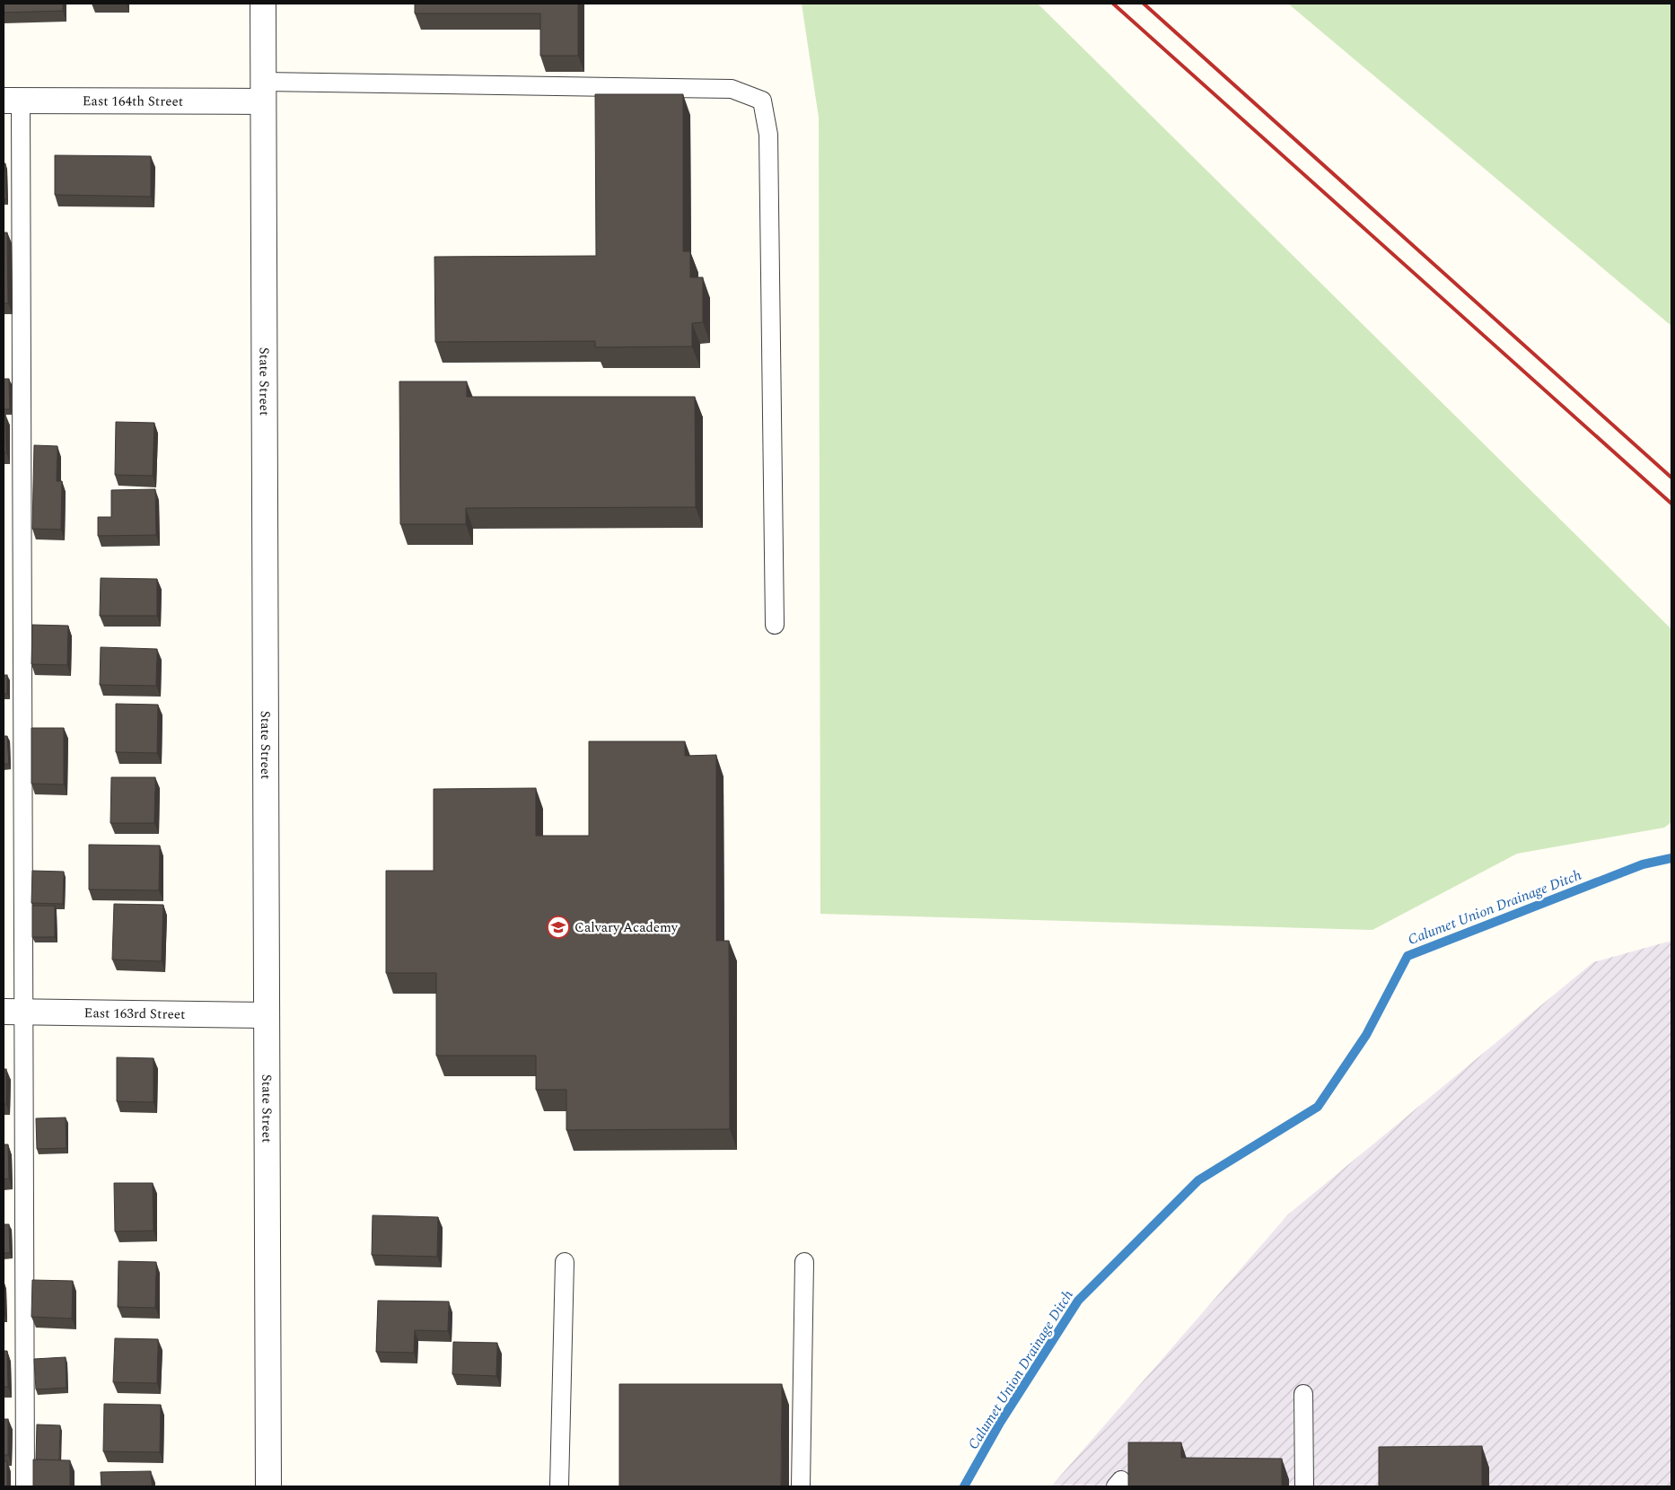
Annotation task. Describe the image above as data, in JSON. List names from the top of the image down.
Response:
{
  "streets": {
    "street": ["East 164th Street", "State Street", "East 163rd Street"]
  },
  "crossings": [
    ["East 164th Street", "State Street"],
    ["State Street", "East 163rd Street"]
  ],
  "water": ["Calumet Union Drainage Ditch"],
  "places": {
    "school or university": ["Calvary Academy"]
  }
}
